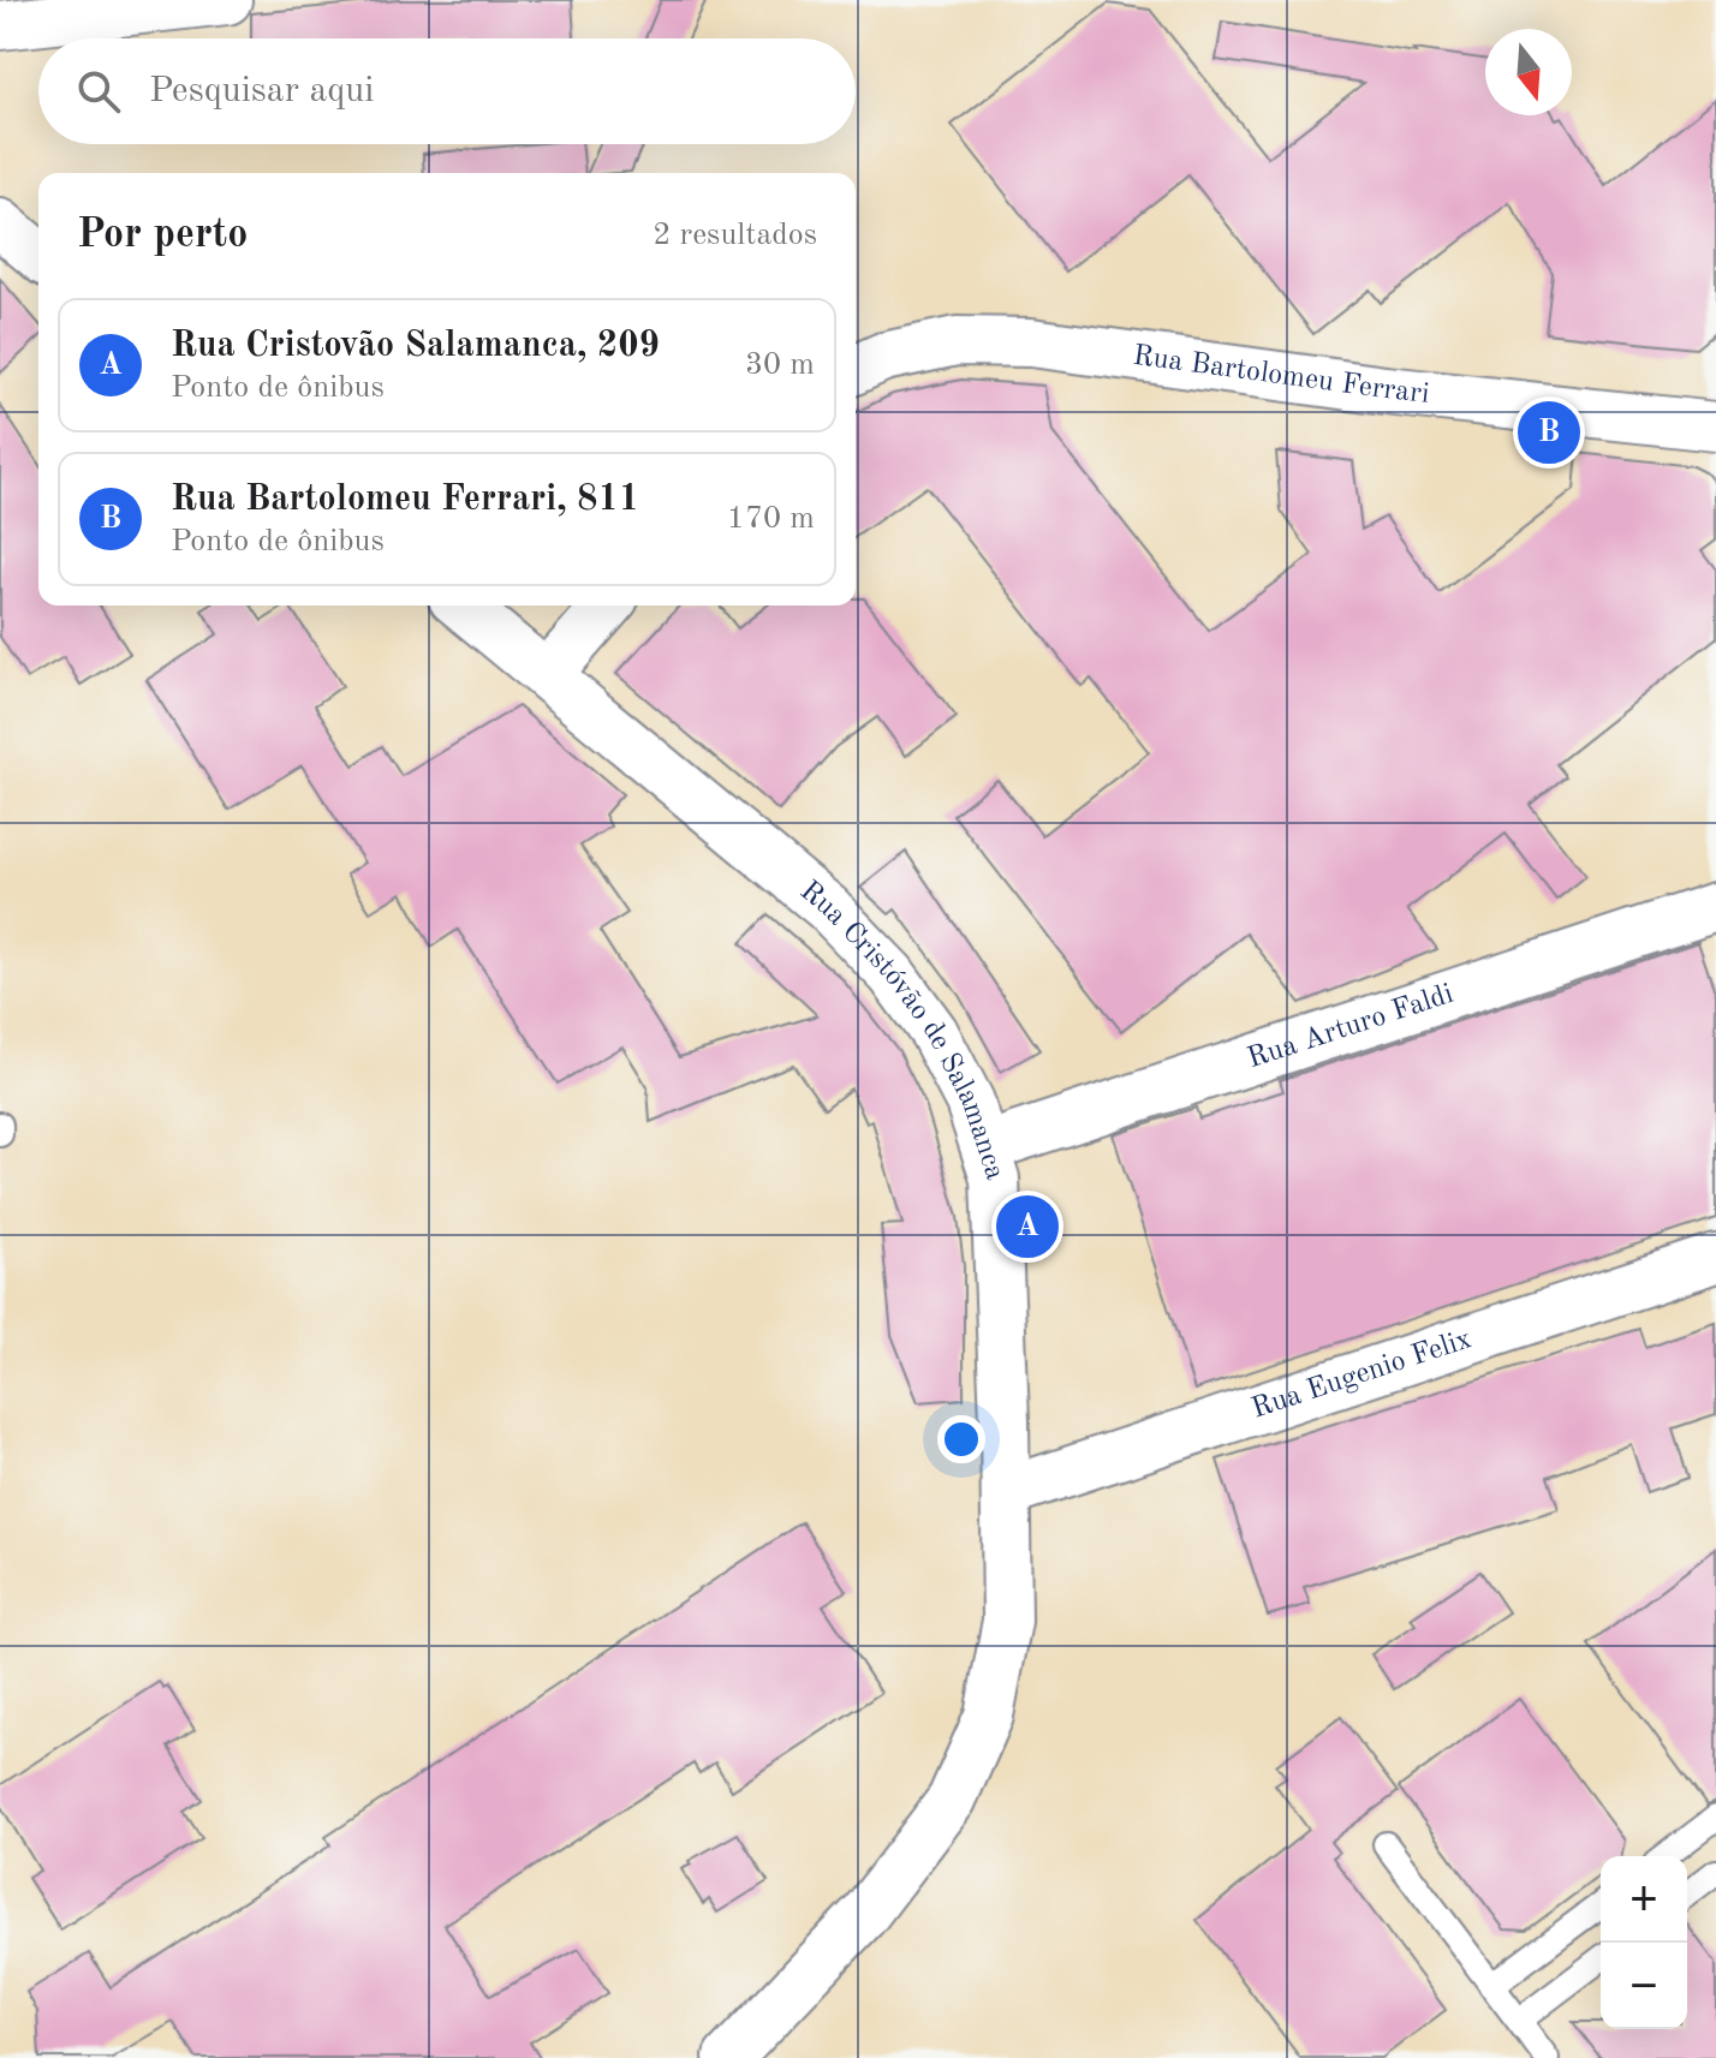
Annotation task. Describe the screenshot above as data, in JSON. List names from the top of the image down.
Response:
{
  "streets": {
    "street": [
      "Rua Bartolomeu Ferrari",
      "Rua Arturo Faldi",
      "Rua Cristóvão de Salamanca",
      "Rua Eugenio Felix"
    ]
  },
  "crossings": [
    ["Rua Arturo Faldi", "Rua Cristóvão de Salamanca"],
    ["Rua Cristóvão de Salamanca", "Rua Eugenio Felix"]
  ],
  "north": "bottom",
  "page": {
    "search": "Pesquisar aqui",
    "heading": ["Por perto", "2 resultados"],
    "list": [
      {
        "mark": "A",
        "name": "Rua Cristovão Salamanca, 209",
        "note": "Ponto de ônibus",
        "value": "30 m"
      },
      {
        "mark": "B",
        "name": "Rua Bartolomeu Ferrari, 811",
        "note": "Ponto de ônibus",
        "value": "170 m"
      }
    ],
    "pins": ["B", "A"],
    "map_buttons": ["+", "−"]
  }
}
